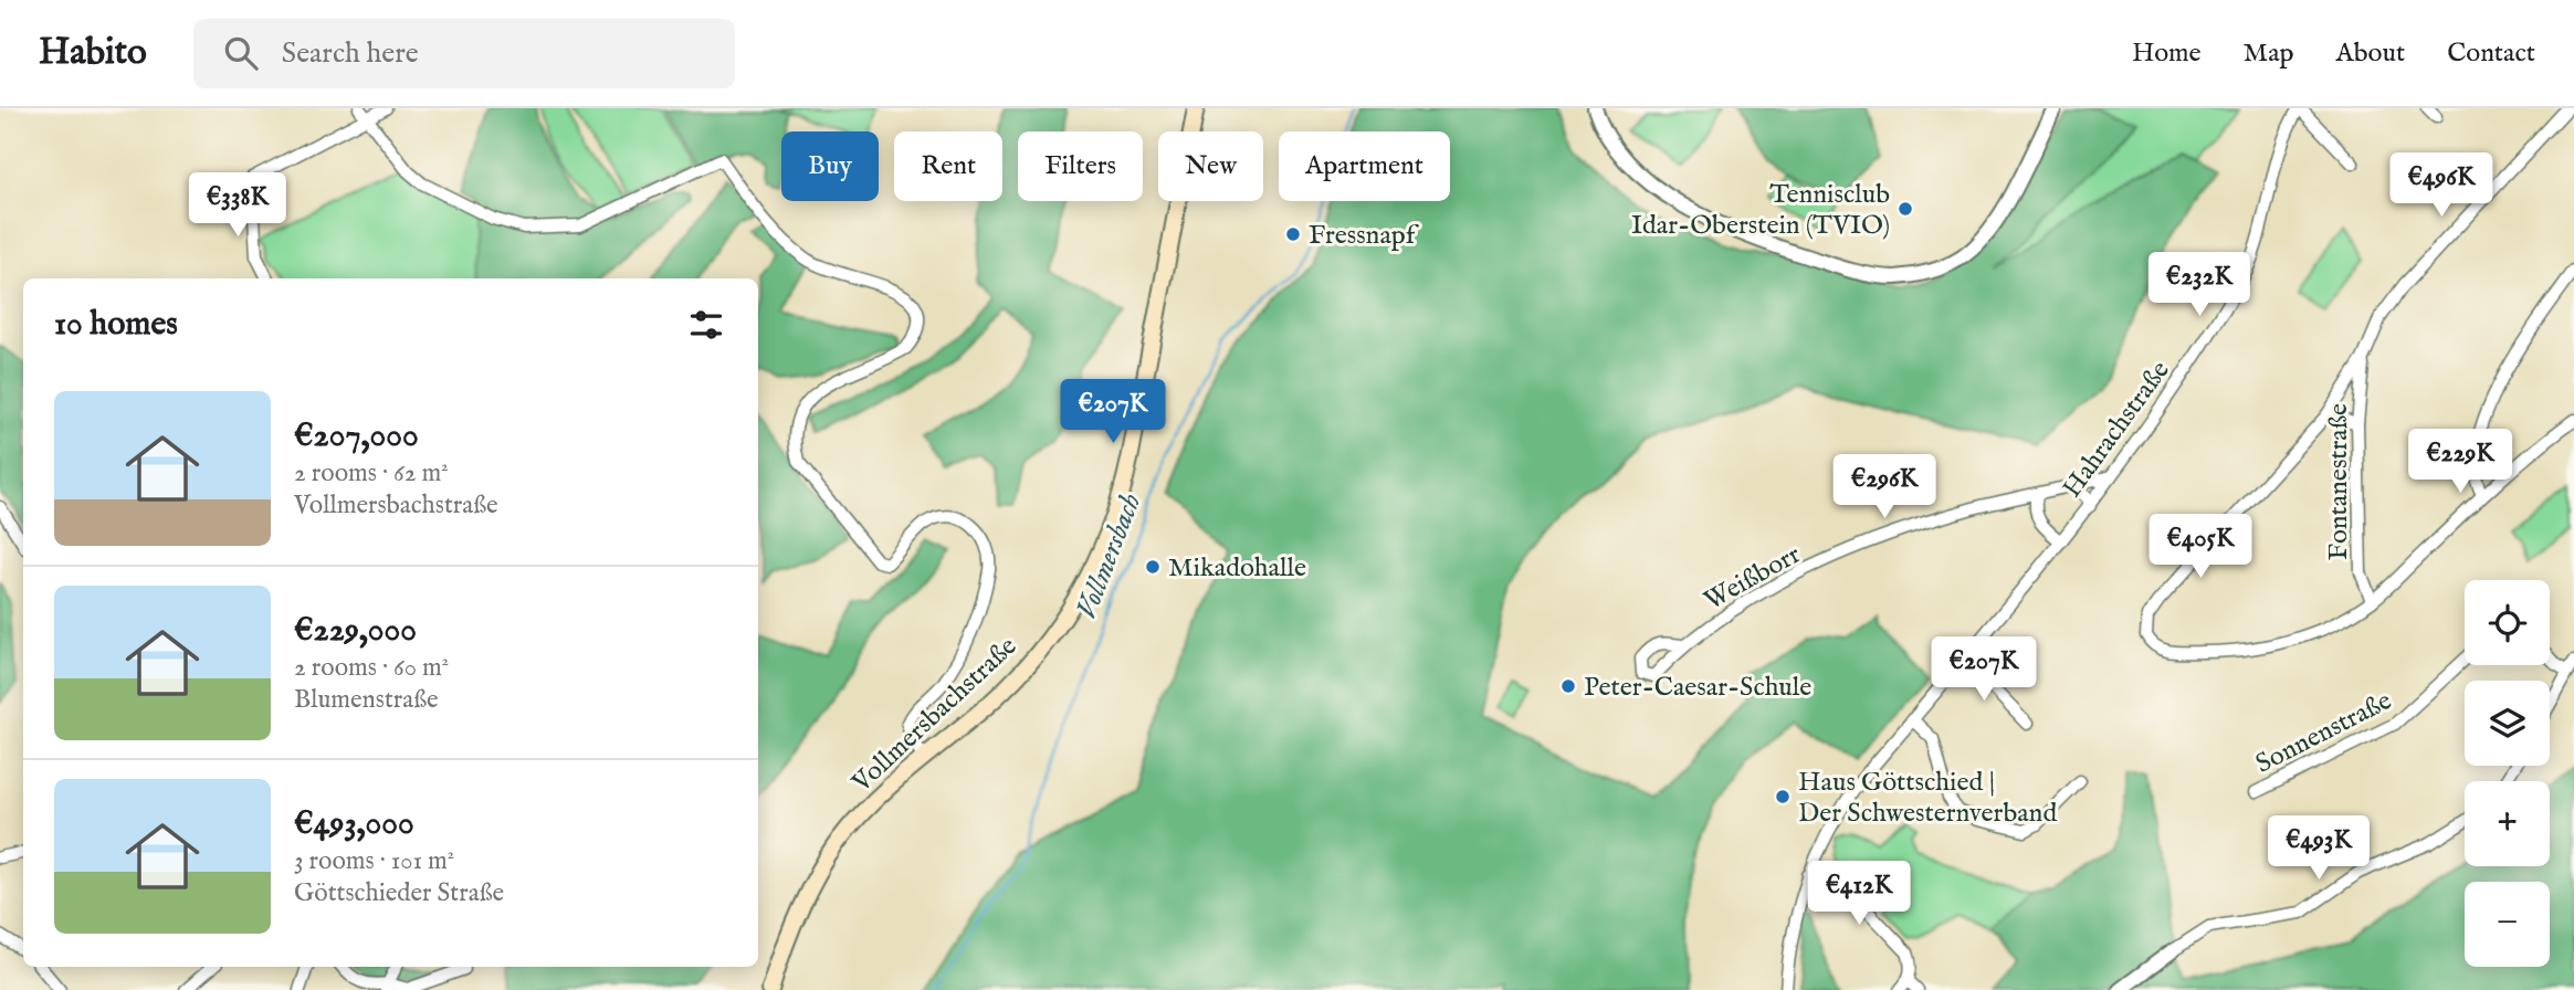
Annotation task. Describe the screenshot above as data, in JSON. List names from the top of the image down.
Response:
{
  "streets": {
    "main road": ["Vollmersbachstraße"],
    "street": [
      "Hahrachstraße",
      "Fontanestraße",
      "Weißborr",
      "Sonnenstraße"
    ]
  },
  "crossings": [
    ["Hahrachstraße", "Weißborr"]
  ],
  "water": ["Vollmersbach"],
  "places": [
    "Tennisclub Idar-Oberstein (TVIO)",
    "Fressnapf",
    "Mikadohalle",
    "Peter-Caesar-Schule",
    "Haus Göttschied | Der Schwesternverband"
  ],
  "page": {
    "header": "Habito",
    "search": "Search here",
    "nav": [
      "Home",
      "Map",
      "About",
      "Contact"
    ],
    "chip": [
      "Buy",
      "Rent",
      "Filters",
      "New",
      "Apartment"
    ],
    "price": [
      "€496K",
      "€338K",
      "€232K",
      "€207K",
      "€229K",
      "€296K",
      "€405K",
      "€207K",
      "€493K",
      "€412K"
    ],
    "heading": "10 homes",
    "list": [
      {
        "name": "€207,000",
        "note": "2 rooms · 62 m² · Vollmersbachstraße"
      },
      {
        "name": "€229,000",
        "note": "2 rooms · 60 m² · Blumenstraße"
      },
      {
        "name": "€493,000",
        "note": "3 rooms · 101 m² · Göttschieder Straße"
      }
    ],
    "map_buttons": ["+", "−"]
  }
}
